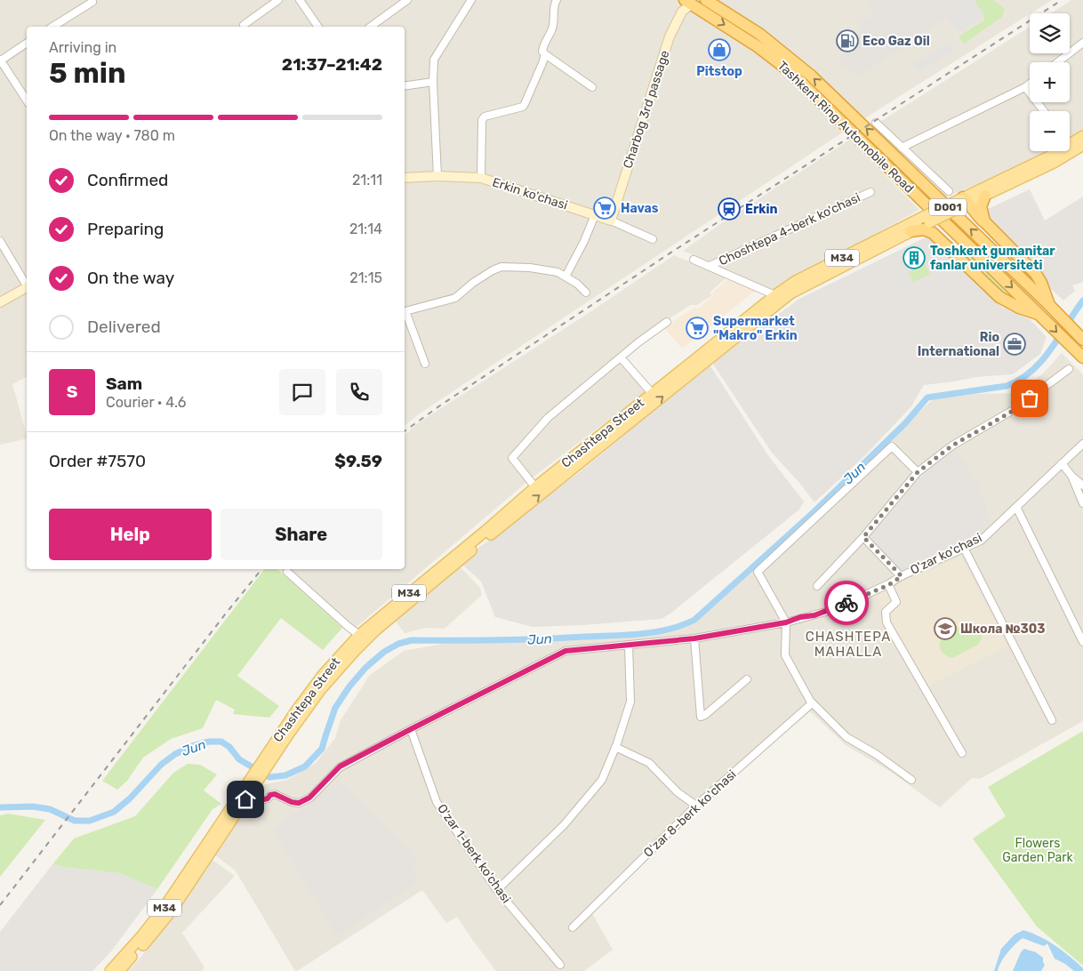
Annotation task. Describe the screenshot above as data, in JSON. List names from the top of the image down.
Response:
{
  "streets": {
    "highway": ["Tashkent Ring Automobile Road", "D001"],
    "main road": [
      "Charbog 3rd passage",
      "Erkin ko'chasi",
      "M34",
      "Chashtepa Street"
    ],
    "street": [
      "Choshtepa 4-berk ko'chasi",
      "O'zar ko'chasi",
      "Oʻzar 8-berk koʻchasi",
      "O'zar 1-berk ko'chasi"
    ]
  },
  "crossings": [
    ["Charbog 3rd passage", "Tashkent Ring Automobile Road"],
    ["Charbog 3rd passage", "Erkin ko'chasi"],
    ["Tashkent Ring Automobile Road", "D001"],
    ["M34", "Chashtepa Street"],
    ["Chashtepa Street", "O'zar ko'chasi"],
    ["O'zar ko'chasi", "O'zar 1-berk ko'chasi"]
  ],
  "districts": ["CHASHTEPA MAHALLA"],
  "water": ["Jun"],
  "parks": ["Flowers Garden Park"],
  "places": {
    "fuel station": ["Eco Gaz Oil"],
    "shop": ["Pitstop"],
    "supermarket": ["Havas", "Supermarket \"Makro\" Erkin"],
    "station": ["Erkin"],
    "building": ["Toshkent gumanitar fanlar universiteti"],
    "office": ["Rio International"],
    "school or university": ["Школа №303"]
  },
  "page": {
    "map_buttons": ["+", "−"],
    "heading": ["5 min", "Arriving in", "21:37–21:42"],
    "panel": [
      "Sam",
      "Courier · 4.6",
      "Order #7570",
      "$9.59"
    ],
    "bar": "On the way · 780 m",
    "list": [
      ["Confirmed", "21:11"],
      ["Preparing", "21:14"],
      ["On the way", "21:15"],
      "Delivered"
    ],
    "round": "S",
    "buttons": ["Help", "Share"]
  }
}
